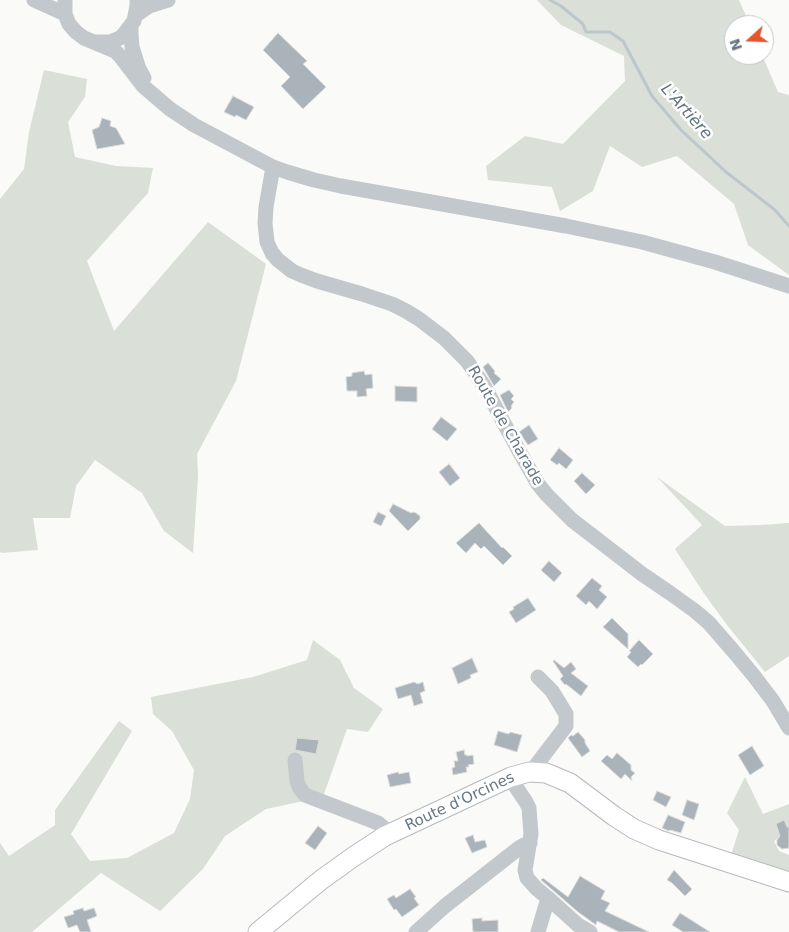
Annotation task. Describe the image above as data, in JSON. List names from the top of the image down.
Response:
{
  "streets": {
    "main road": ["Route d'Orcines"],
    "street": ["Route de Charade"]
  },
  "water": ["L'Artière"],
  "north": "left"
}
